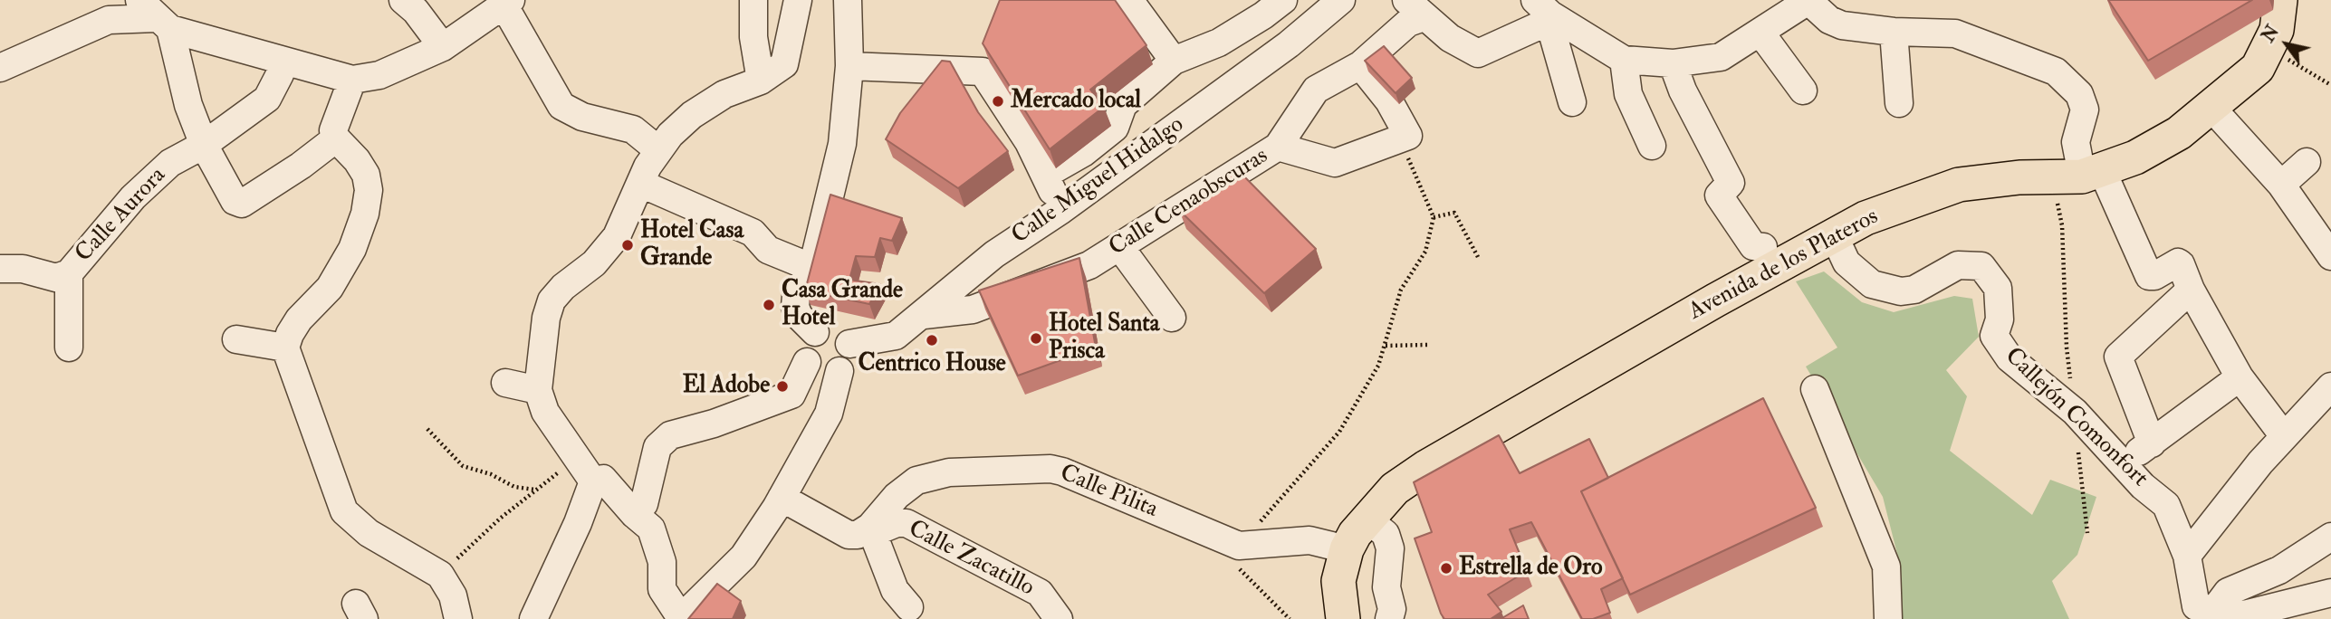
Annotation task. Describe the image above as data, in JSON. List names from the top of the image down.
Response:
{
  "streets": {
    "main road": ["Avenida de los Plateros"],
    "street": [
      "Calle Miguel Hidalgo",
      "Calle Cenaobscuras",
      "Calle Aurora",
      "Callejón Comonfort",
      "Calle Pilita",
      "Calle Zacatillo"
    ]
  },
  "crossings": [
    ["Calle Miguel Hidalgo", "Calle Cenaobscuras"],
    ["Avenida de los Plateros", "Callejón Comonfort"],
    ["Avenida de los Plateros", "Calle Pilita"],
    ["Calle Pilita", "Calle Zacatillo"]
  ],
  "places": [
    "Mercado local",
    "Hotel Casa Grande",
    "Casa Grande Hotel",
    "Hotel Santa Prisca",
    "Centrico House",
    "El Adobe",
    "Estrella de Oro"
  ],
  "north": "top left"
}
